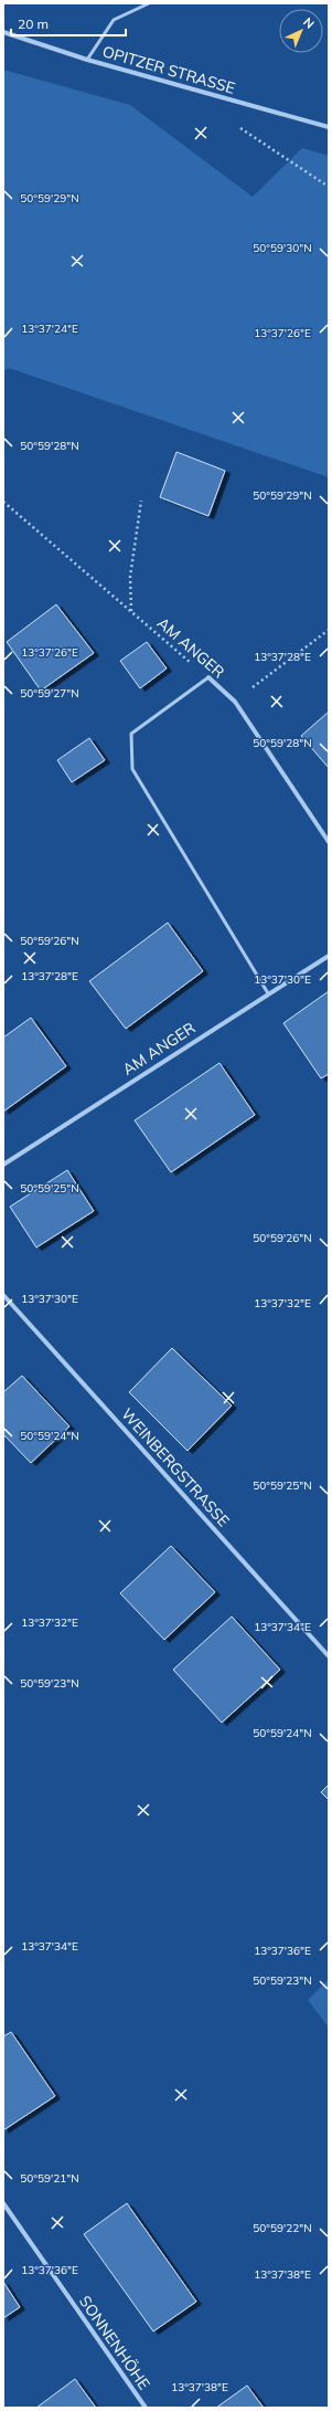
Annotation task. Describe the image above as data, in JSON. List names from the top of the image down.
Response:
{
  "streets": {
    "street": [
      "OPITZER STRASSE",
      "AM ANGER",
      "WEINBERGSTRASSE",
      "SONNENHÖHE"
    ]
  },
  "scale_bar": "20 m",
  "north": "top right",
  "coordinates": [
    "50°59'29\"N",
    "50°59'30\"N",
    "13°37'24\"E",
    "13°37'26\"E",
    "50°59'28\"N",
    "13°37'28\"E",
    "50°59'27\"N",
    "50°59'26\"N",
    "13°37'30\"E",
    "50°59'25\"N",
    "13°37'32\"E",
    "50°59'24\"N",
    "13°37'34\"E",
    "50°59'23\"N",
    "13°37'36\"E",
    "50°59'21\"N",
    "50°59'22\"N",
    "13°37'38\"E"
  ]
}
